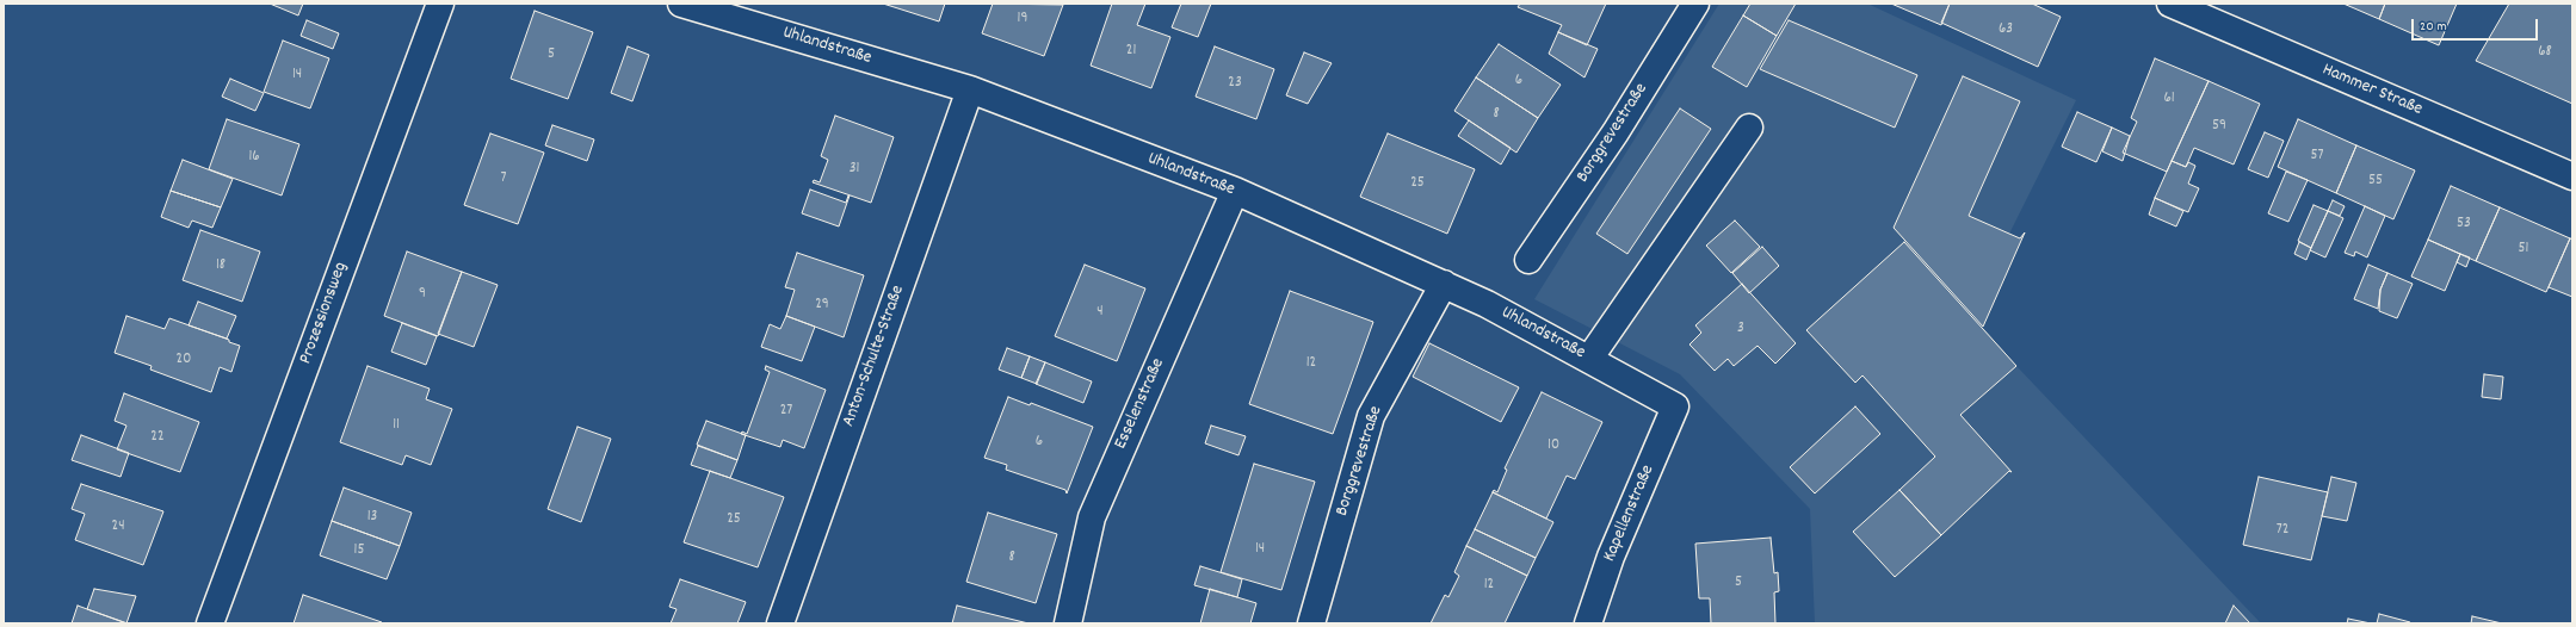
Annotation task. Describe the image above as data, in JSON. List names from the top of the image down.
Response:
{
  "streets": {
    "street": [
      "Uhlandstraße",
      "Hammer Straße",
      "Borggrevestraße",
      "Prozessionsweg",
      "Anton-Schulte-Straße",
      "Esselenstraße",
      "Kapellenstraße"
    ]
  },
  "crossings": [
    ["Uhlandstraße", "Borggrevestraße"],
    ["Uhlandstraße", "Anton-Schulte-Straße"],
    ["Uhlandstraße", "Esselenstraße"],
    ["Uhlandstraße", "Kapellenstraße"]
  ],
  "house_numbers": [
    "19",
    "63",
    "21",
    "68",
    "5",
    "14",
    "6",
    "23",
    "61",
    "8",
    "59",
    "57",
    "16",
    "31",
    "7",
    "55",
    "25",
    "53",
    "51",
    "18",
    "9",
    "29",
    "4",
    "3",
    "20",
    "12",
    "27",
    "11",
    "22",
    "6",
    "10",
    "13",
    "25",
    "24",
    "72",
    "14",
    "15",
    "8",
    "5",
    "12"
  ],
  "scale_bar": "20 m"
}
